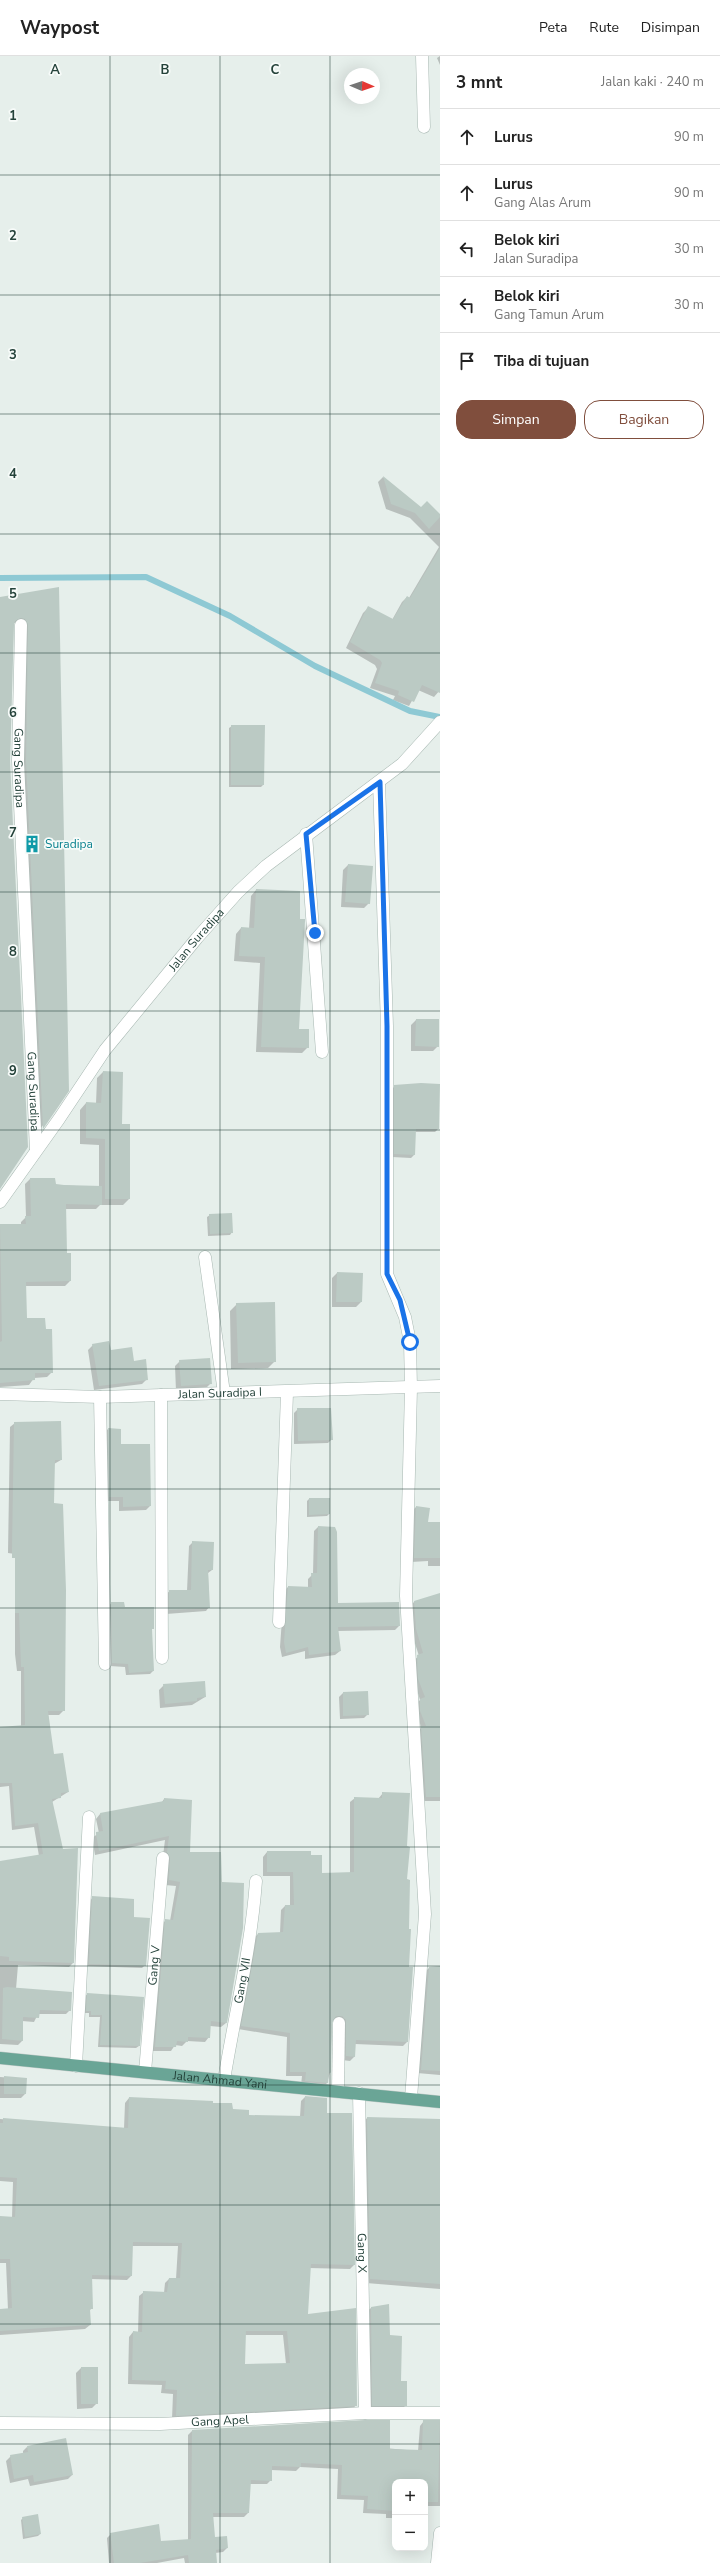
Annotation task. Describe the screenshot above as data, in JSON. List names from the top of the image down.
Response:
{
  "streets": {
    "main road": ["Jalan Ahmad Yani"],
    "street": [
      "Gang Suradipa",
      "Jalan Suradipa",
      "Jalan Suradipa I",
      "Gang V",
      "Gang VII",
      "Gang X",
      "Gang Apel"
    ]
  },
  "crossings": [
    ["Gang Suradipa", "Jalan Suradipa"],
    ["Gang V", "Jalan Ahmad Yani"],
    ["Gang VII", "Jalan Ahmad Yani"],
    ["Jalan Ahmad Yani", "Gang X"],
    ["Gang X", "Gang Apel"]
  ],
  "places": {
    "building": ["Suradipa"]
  },
  "north": "right",
  "page": {
    "header": "Waypost",
    "nav": ["Peta", "Rute", "Disimpan"],
    "heading": ["3 mnt", "Jalan kaki · 240 m"],
    "list": [
      ["Lurus", "90 m"],
      ["Lurus", "Gang Alas Arum", "90 m"],
      ["Belok kiri", "Jalan Suradipa", "30 m"],
      ["Belok kiri", "Gang Tamun Arum", "30 m"],
      "Tiba di tujuan"
    ],
    "buttons": ["Simpan", "Bagikan"],
    "map_buttons": ["+", "−"]
  },
  "grid": {
    "columns": ["A", "B", "C"],
    "rows": [
      "1",
      "2",
      "3",
      "4",
      "5",
      "6",
      "7",
      "8",
      "9"
    ]
  }
}
